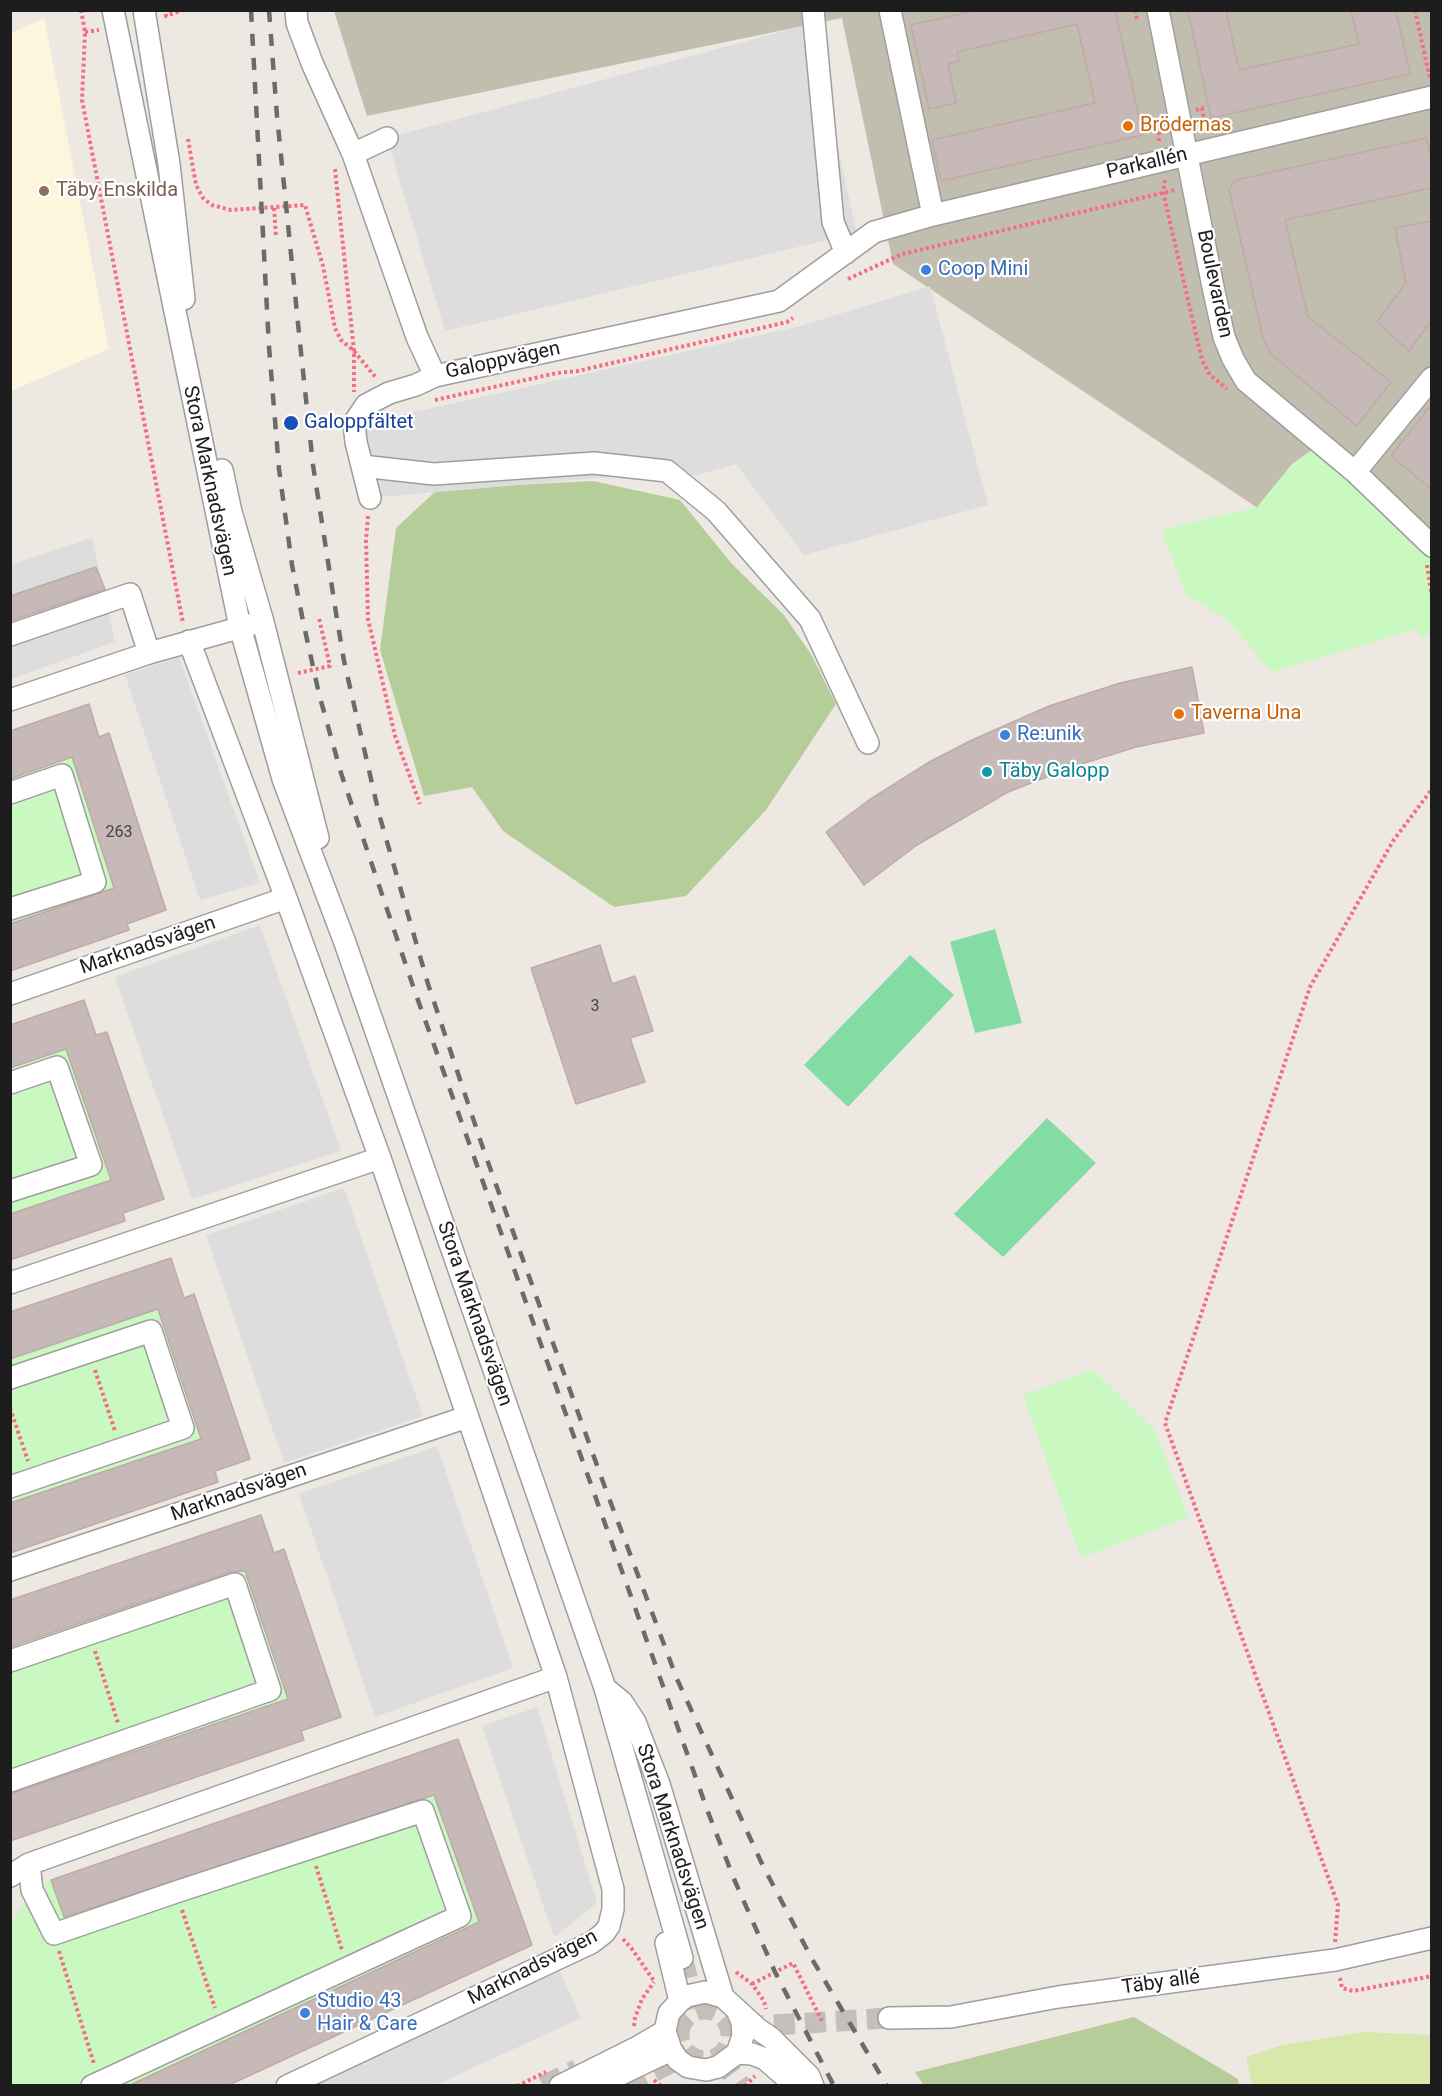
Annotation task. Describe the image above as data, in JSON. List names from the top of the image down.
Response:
{
  "streets": {
    "street": [
      "Parkallén",
      "Boulevarden",
      "Galoppvägen",
      "Stora Marknadsvägen",
      "Marknadsvägen",
      "Täby allé"
    ]
  },
  "crossings": [
    ["Parkallén", "Boulevarden"],
    ["Parkallén", "Galoppvägen"]
  ],
  "places": [
    "Brödernas",
    "Täby Enskilda",
    "Coop Mini",
    "Galoppfältet",
    "Taverna Una",
    "Re:unik",
    "Täby Galopp",
    "Studio 43 Hair & Care"
  ],
  "house_numbers": ["263", "3"]
}
